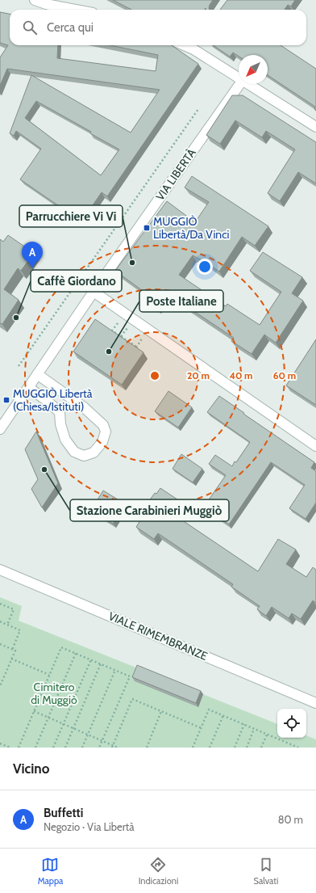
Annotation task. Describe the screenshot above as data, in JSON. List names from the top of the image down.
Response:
{
  "streets": {
    "street": ["VIA LIBERTÀ", "VIALE RIMEMBRANZE"]
  },
  "parks": ["Cimitero di Muggiò"],
  "places": {
    "transit": ["MUGGIÒ Libertà/Da Vinci", "MUGGIÒ Libertà (Chiesa/Istituti)"],
    "other": [
      "Parrucchiere Vi Vi",
      "Caffè Giordano",
      "Poste Italiane",
      "Stazione Carabinieri Muggiò"
    ]
  },
  "north": "bottom left",
  "page": {
    "search": "Cerca qui",
    "pins": "A",
    "heading": "Vicino",
    "list": [
      {
        "mark": "A",
        "name": "Buffetti",
        "note": "Negozio · Via Libertà",
        "value": "80 m"
      }
    ],
    "nav": ["Mappa", "Indicazioni", "Salvati"]
  },
  "rings": ["20 m", "40 m", "60 m"]
}
